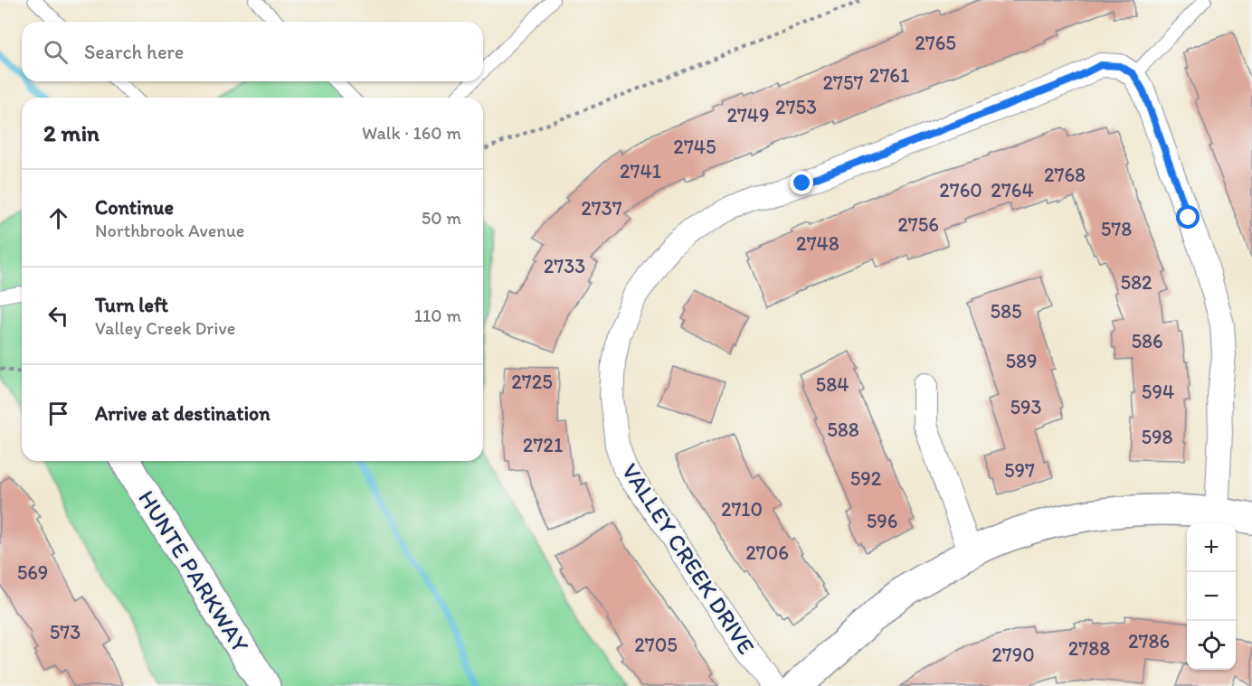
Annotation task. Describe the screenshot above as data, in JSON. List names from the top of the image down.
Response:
{
  "streets": {
    "street": ["VALLEY CREEK DRIVE", "HUNTE PARKWAY"]
  },
  "house_numbers": [
    "2765",
    "2761",
    "2757",
    "2753",
    "2749",
    "2745",
    "2741",
    "2768",
    "2760",
    "2764",
    "2737",
    "2756",
    "578",
    "2748",
    "2733",
    "582",
    "585",
    "586",
    "589",
    "2725",
    "584",
    "594",
    "593",
    "588",
    "598",
    "2721",
    "597",
    "592",
    "2710",
    "596",
    "2706",
    "569",
    "573",
    "2786",
    "2705",
    "2788",
    "2790"
  ],
  "page": {
    "search": "Search here",
    "heading": ["2 min", "Walk · 160 m"],
    "list": [
      ["Continue", "Northbrook Avenue", "50 m"],
      ["Turn left", "Valley Creek Drive", "110 m"],
      "Arrive at destination"
    ],
    "map_buttons": ["+", "−"]
  }
}
